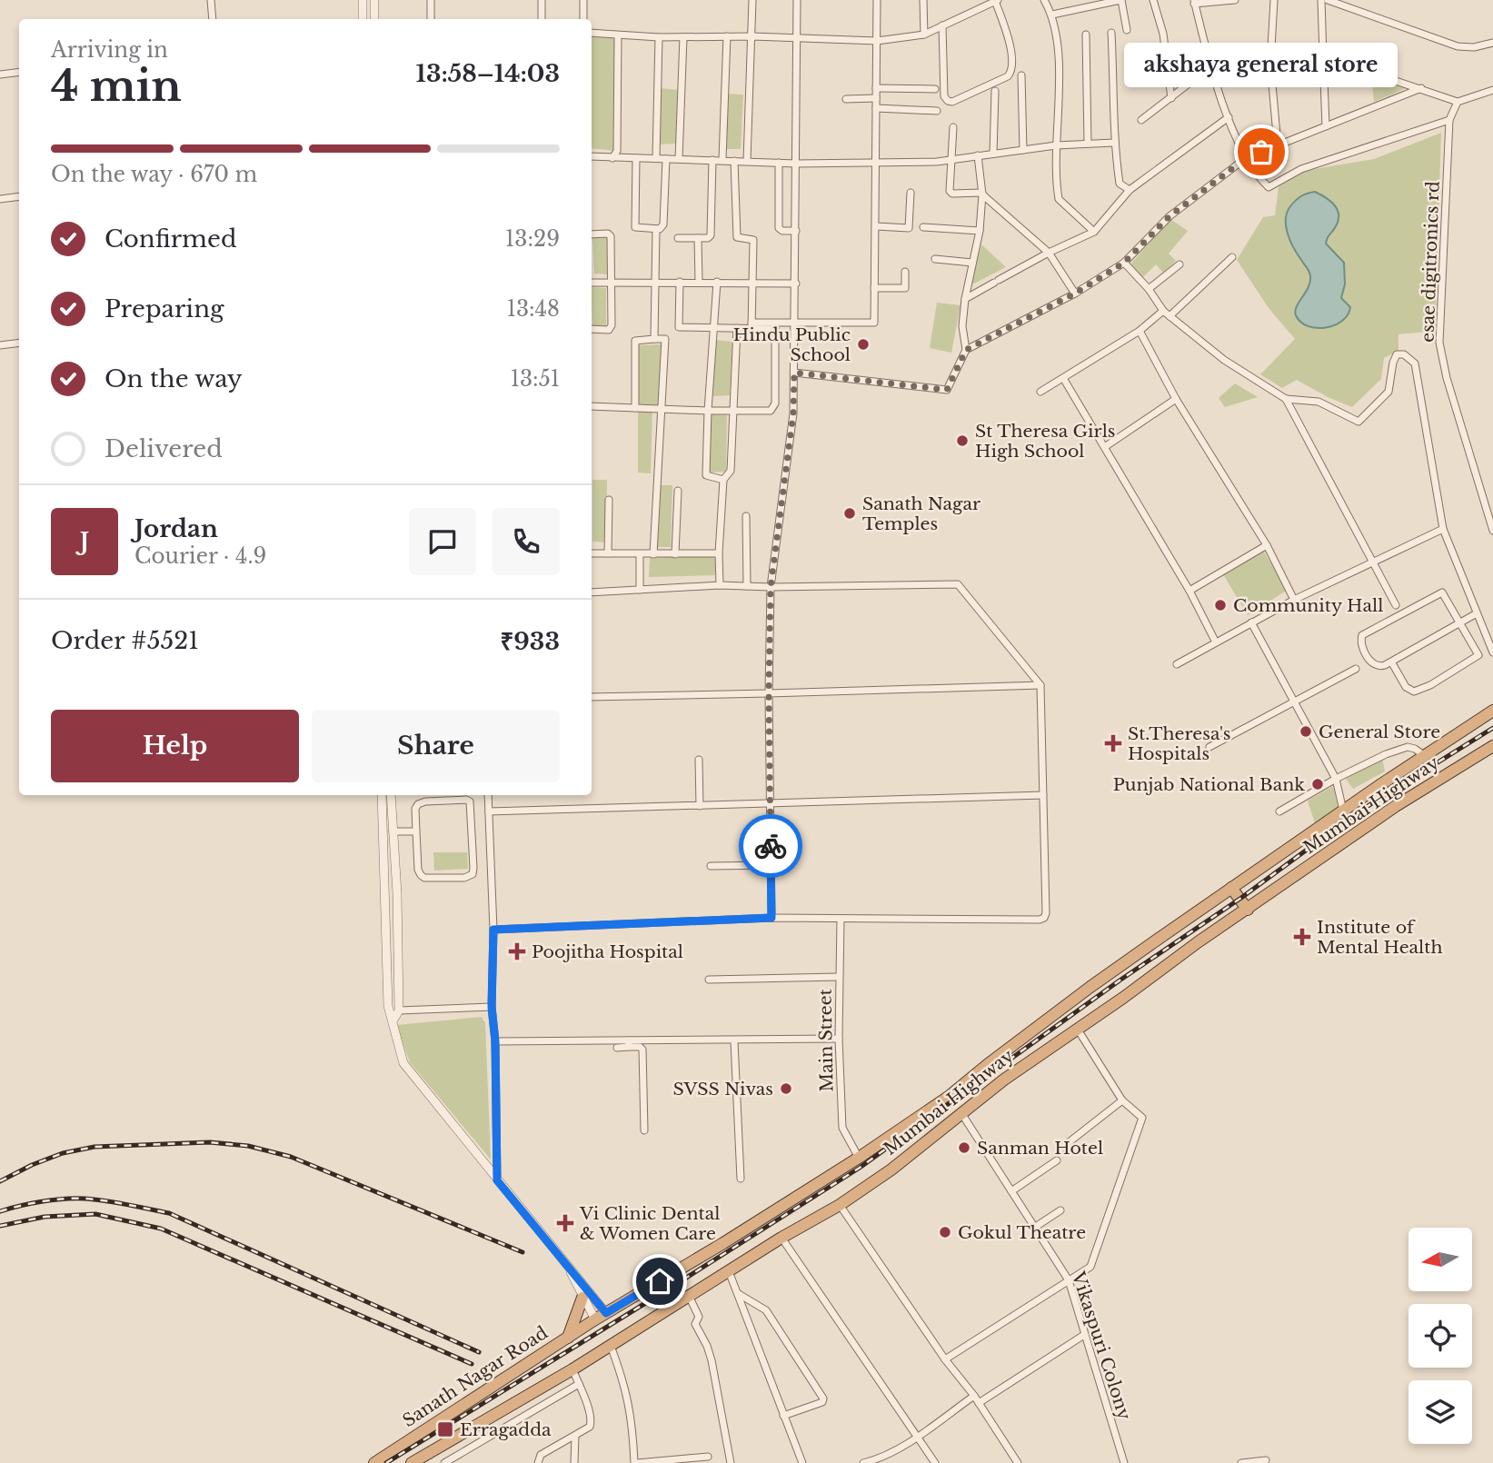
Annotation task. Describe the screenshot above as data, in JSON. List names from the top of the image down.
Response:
{
  "streets": {
    "highway": ["Mumbai Highway", "Sanath Nagar Road"],
    "street": ["esae digitronics rd", "Main Street", "Vikaspuri Colony"]
  },
  "crossings": [
    ["Mumbai Highway", "Main Street"],
    ["Mumbai Highway", "Vikaspuri Colony"],
    ["Mumbai Highway", "Sanath Nagar Road"]
  ],
  "places": {
    "other": [
      "akshaya general store",
      "Hindu Public School",
      "St Theresa Girls High School",
      "Sanath Nagar Temples",
      "Community Hall",
      "General Store",
      "Punjab National Bank",
      "SVSS Nivas",
      "Sanman Hotel",
      "Gokul Theatre"
    ],
    "health": [
      "St.Theresa's Hospitals",
      "Institute of Mental Health",
      "Poojitha Hospital",
      "Vi Clinic Dental & Women Care"
    ],
    "transit": ["Erragadda"]
  },
  "north": "left",
  "page": {
    "heading": ["4 min", "Arriving in", "13:58–14:03"],
    "panel": [
      "Jordan",
      "Courier · 4.9",
      "Order #5521",
      "₹933"
    ],
    "bubble": "akshaya general store",
    "bar": "On the way · 670 m",
    "list": [
      ["Confirmed", "13:29"],
      ["Preparing", "13:48"],
      ["On the way", "13:51"],
      "Delivered"
    ],
    "round": "J",
    "buttons": ["Help", "Share"]
  }
}
